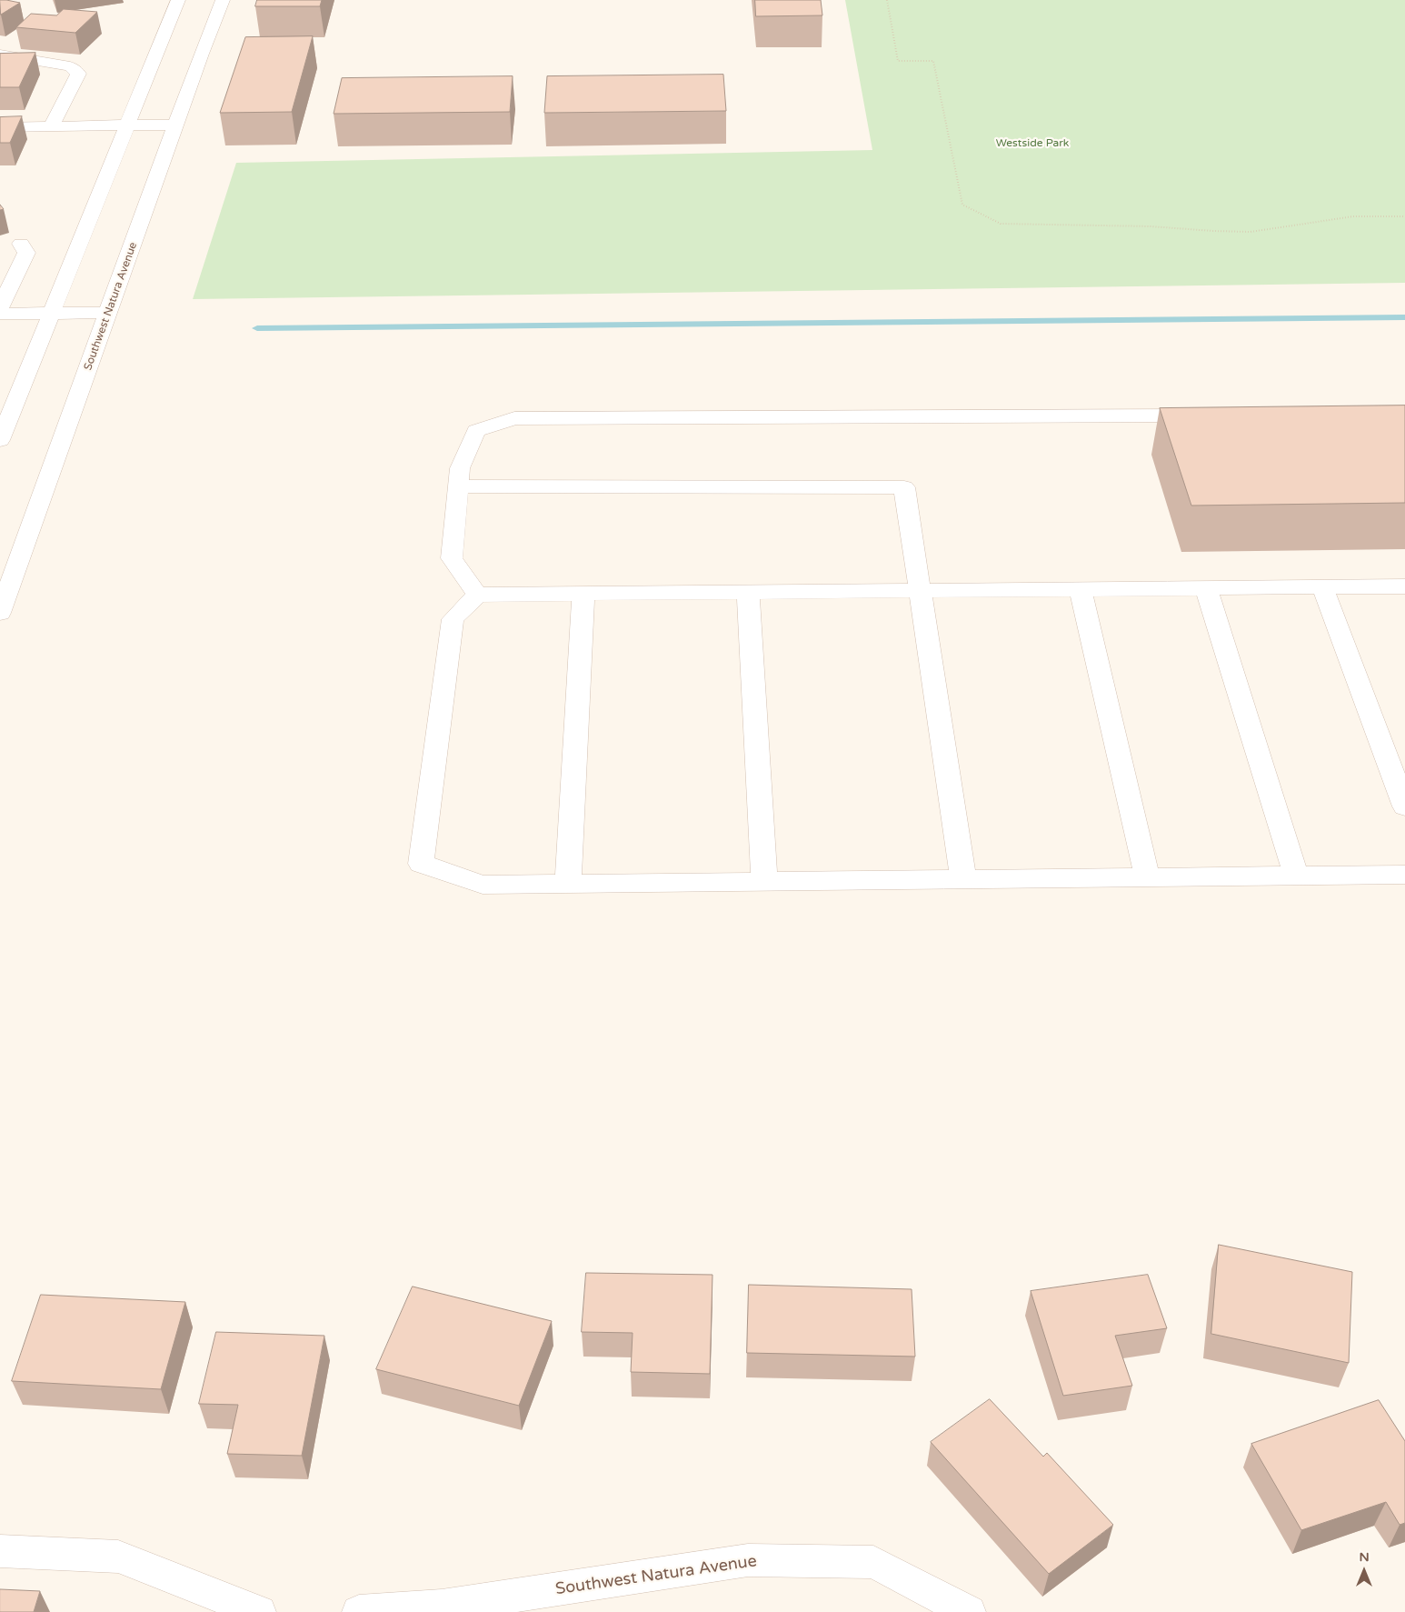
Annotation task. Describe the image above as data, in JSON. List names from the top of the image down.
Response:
{
  "streets": {
    "street": ["Southwest Natura Avenue"]
  },
  "parks": ["Westside Park"],
  "north": "top"
}
